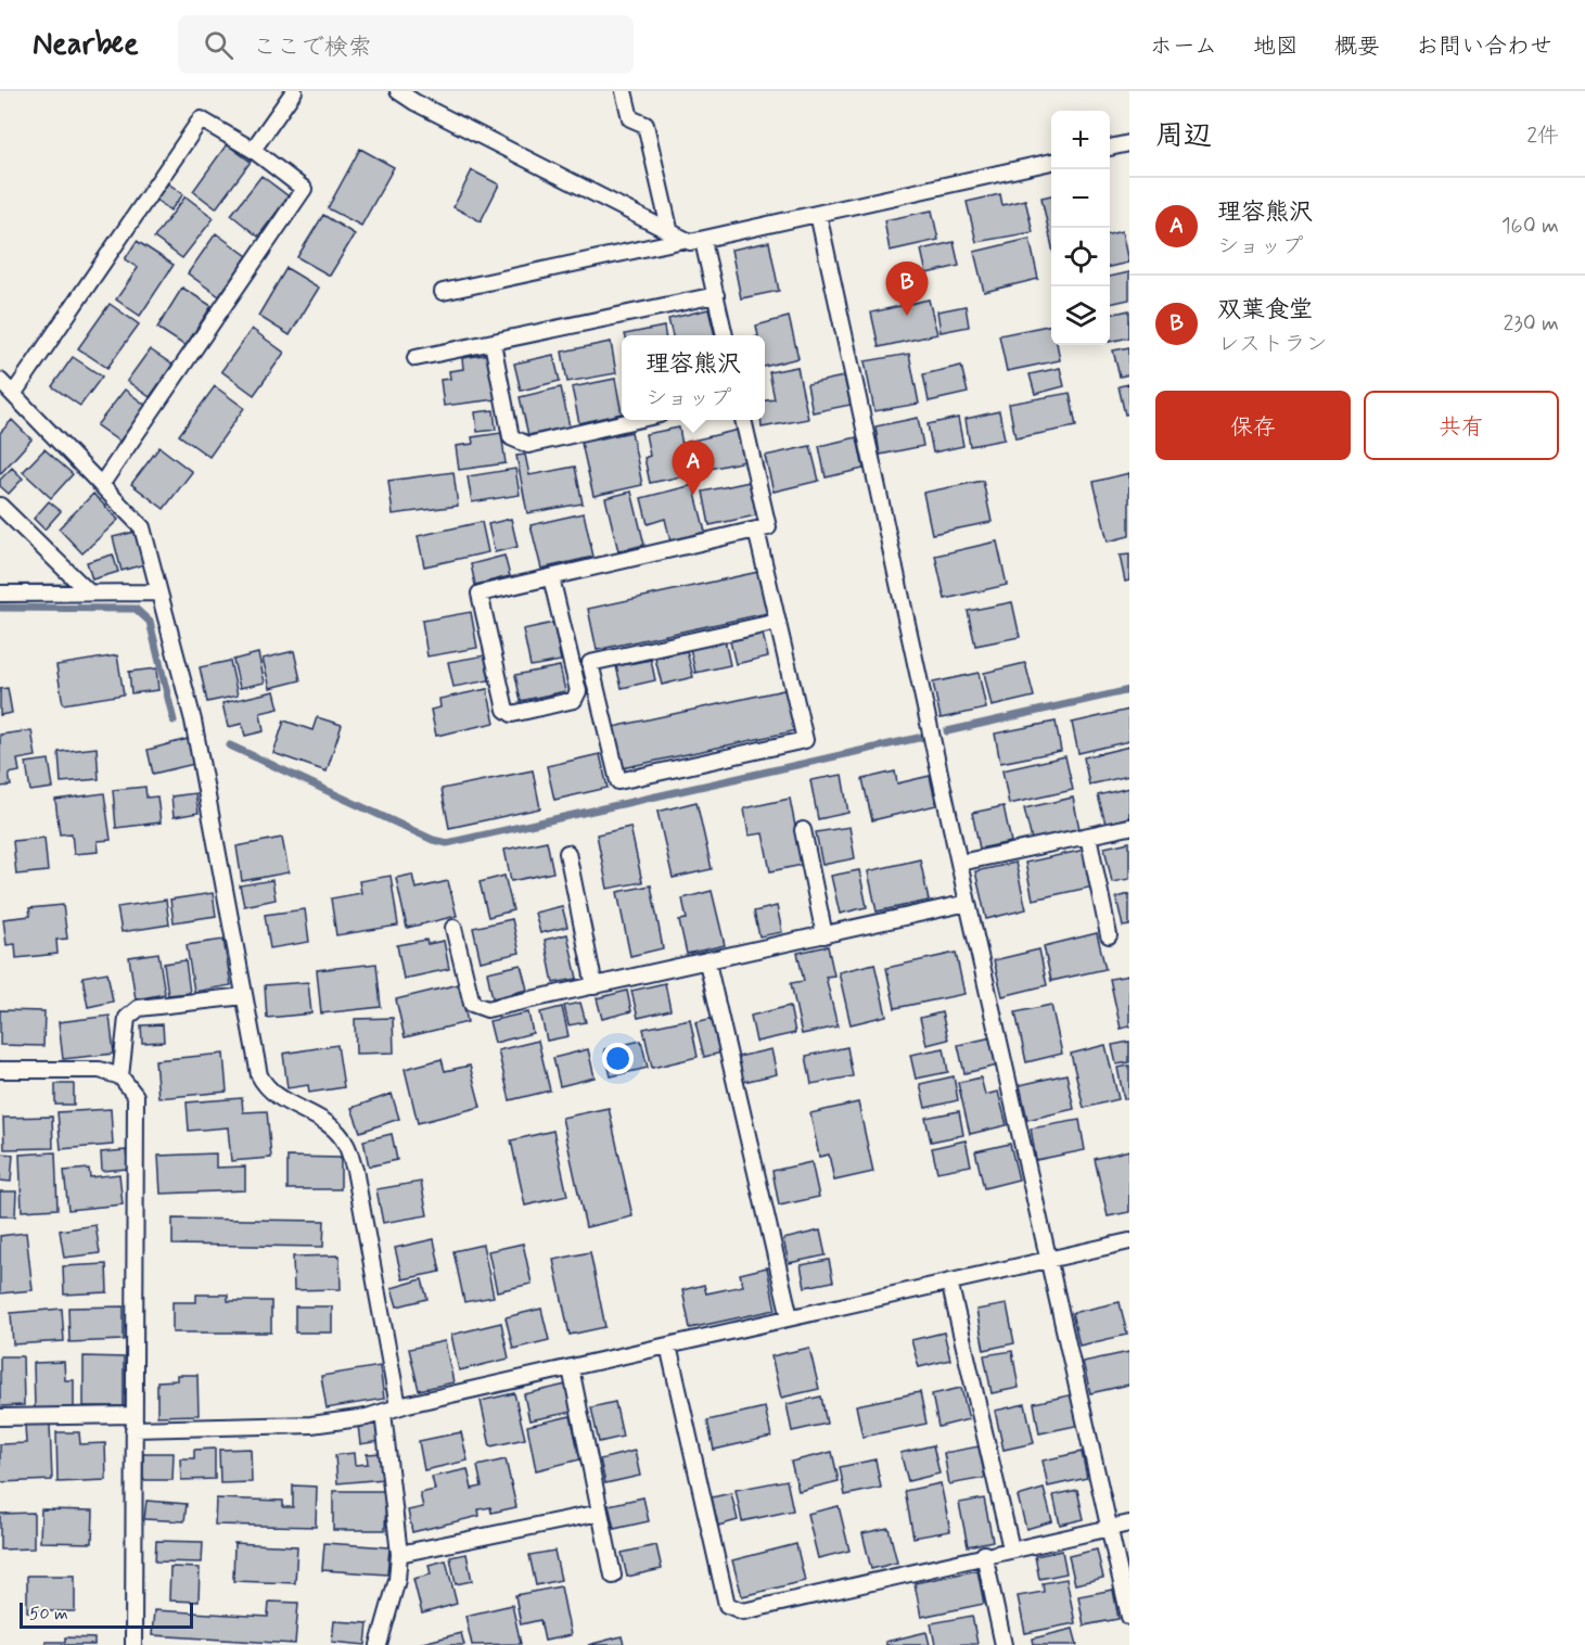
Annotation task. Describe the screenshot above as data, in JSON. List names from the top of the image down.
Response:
{
  "scale_bar": "50 m",
  "page": {
    "header": "Nearbee",
    "search": "ここで検索",
    "nav": [
      "ホーム",
      "地図",
      "概要",
      "お問い合わせ"
    ],
    "heading": ["周辺", "2件"],
    "map_buttons": ["+", "−"],
    "list": [
      {
        "mark": "A",
        "name": "理容熊沢",
        "note": "ショップ",
        "value": "160 m"
      },
      {
        "mark": "B",
        "name": "双葉食堂",
        "note": "レストラン",
        "value": "230 m"
      }
    ],
    "pins": ["B", "A"],
    "popup": ["理容熊沢", "ショップ"],
    "buttons": ["保存", "共有"],
    "scale": "50 m"
  }
}
